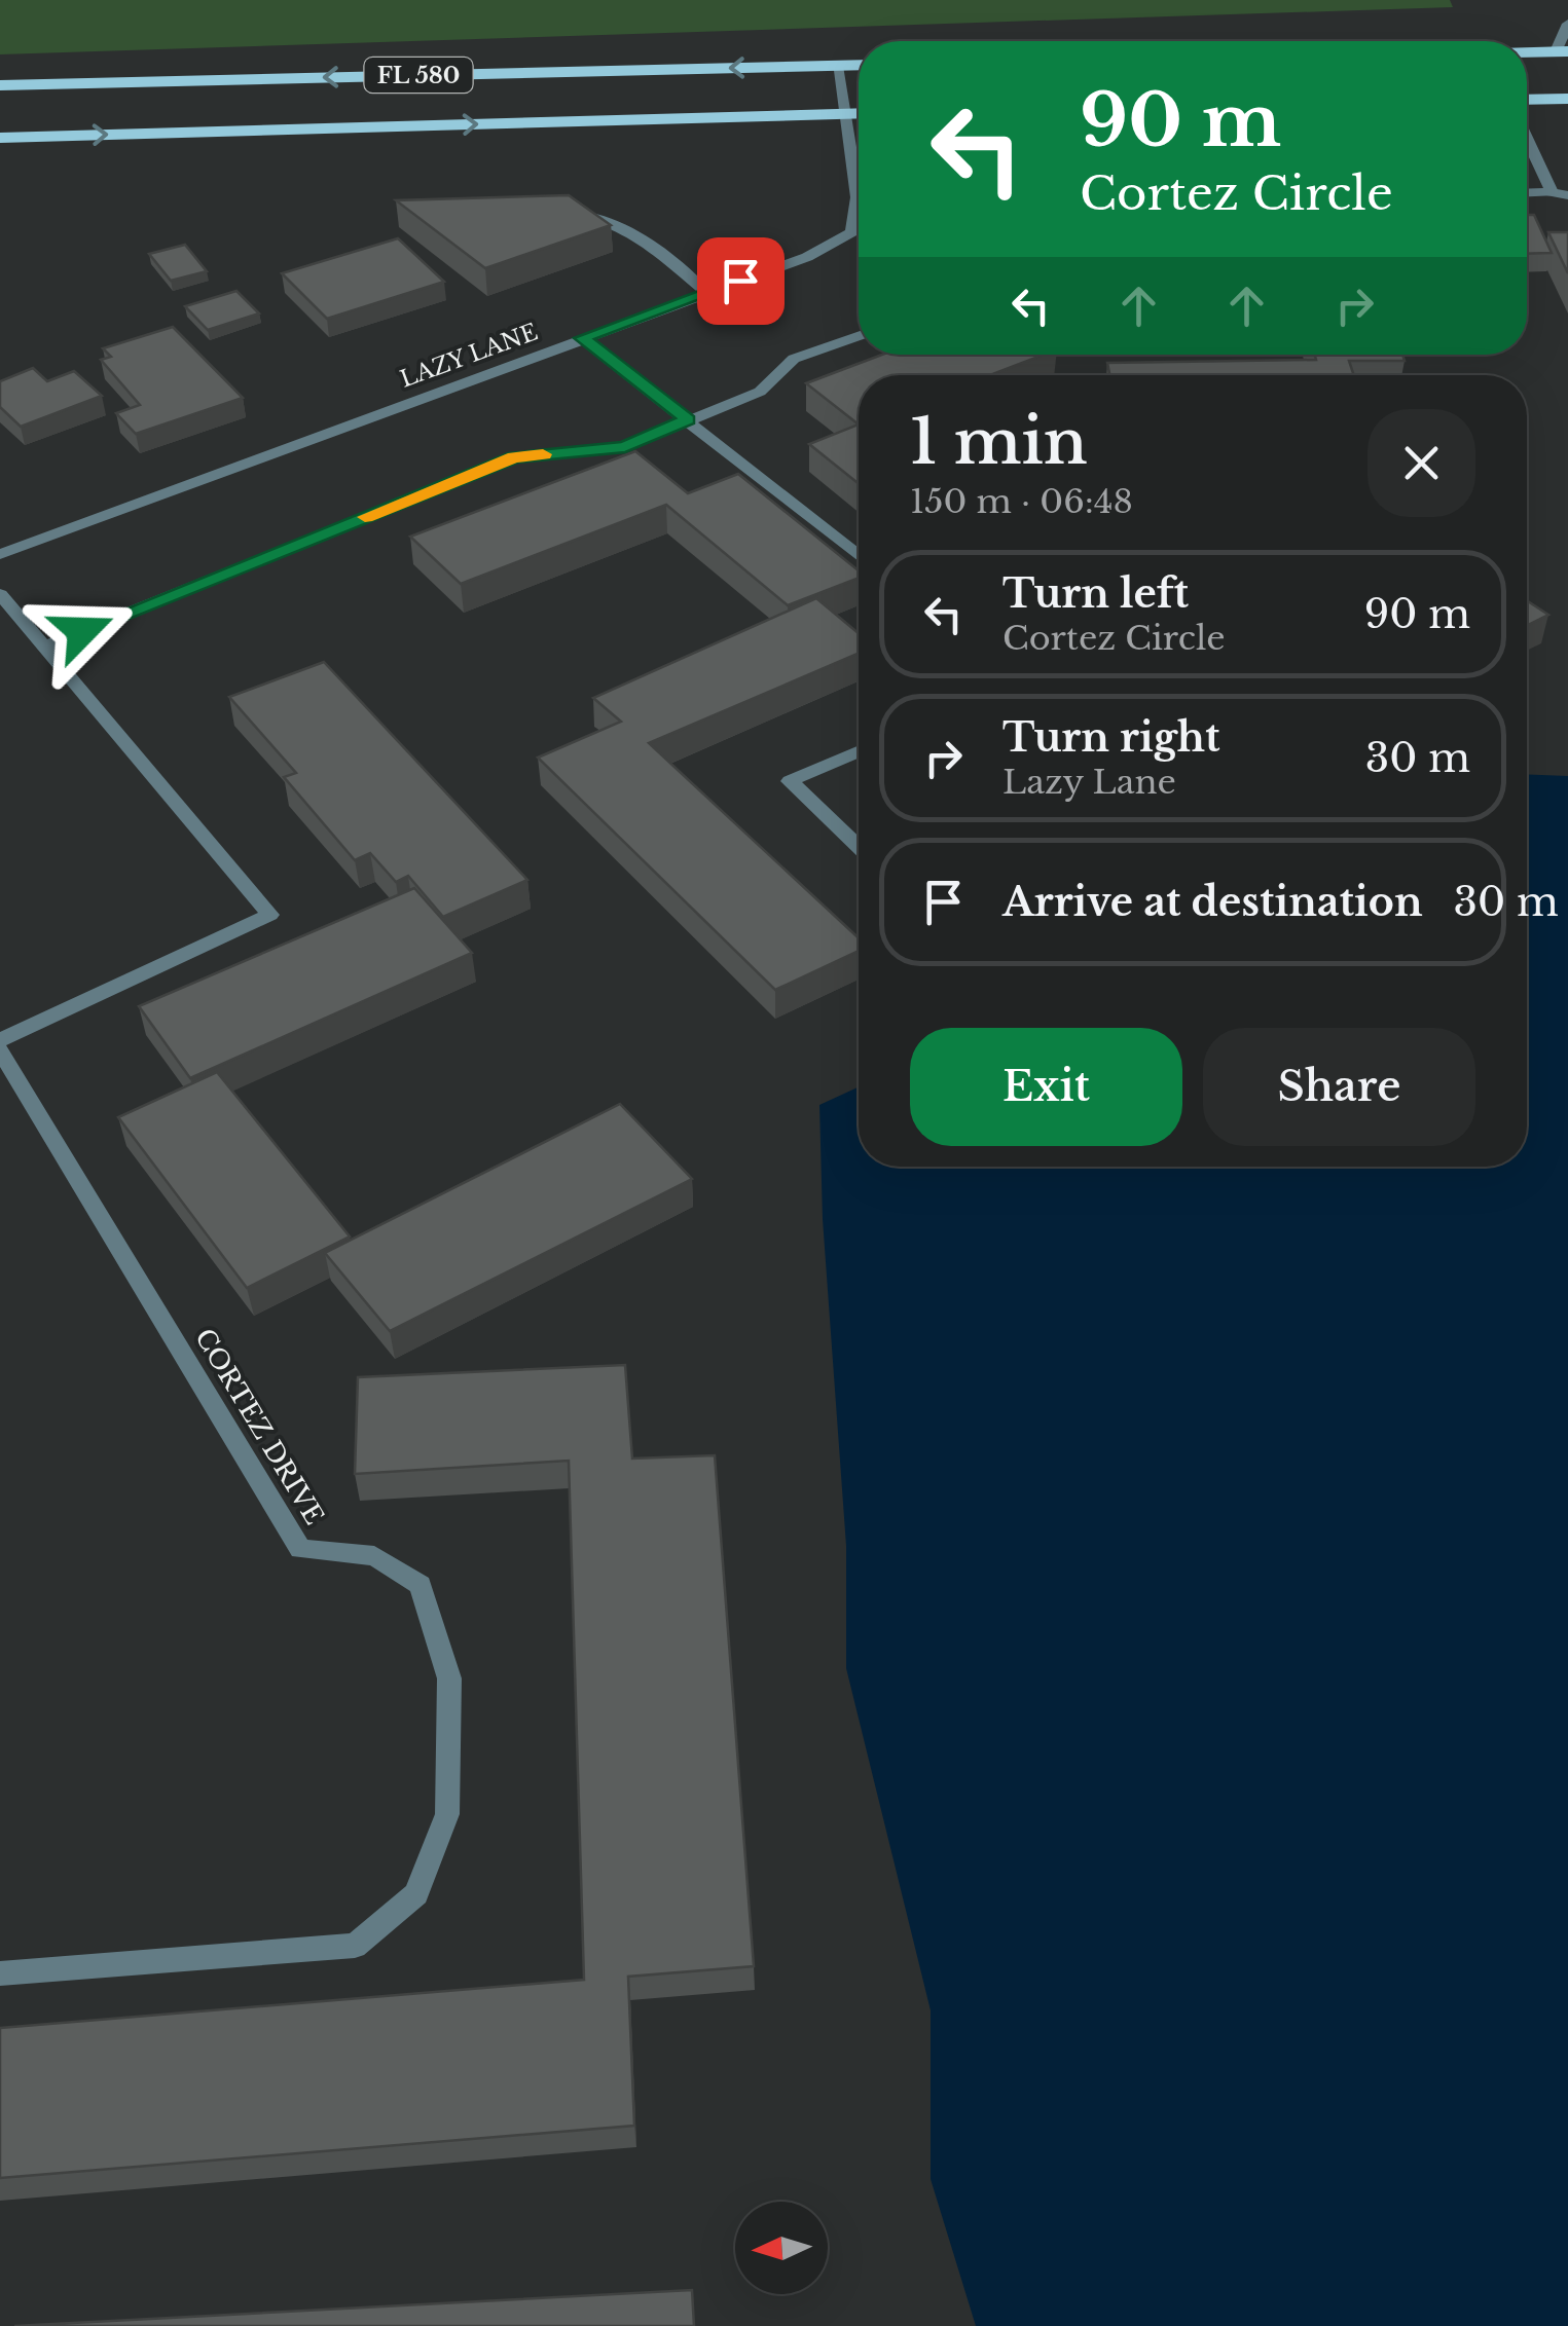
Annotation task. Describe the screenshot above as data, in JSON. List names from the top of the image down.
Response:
{
  "streets": {
    "main road": ["FL 580"],
    "street": ["LAZY LANE", "CORTEZ DRIVE"]
  },
  "crossings": [
    ["FL 580", "LAZY LANE"]
  ],
  "north": "left",
  "page": {
    "turn": ["90 m", "Cortez Circle"],
    "heading": ["1 min", "150 m · 06:48"],
    "list": [
      {
        "name": "Turn left",
        "note": "Cortez Circle",
        "value": "90 m"
      },
      {
        "name": "Turn right",
        "note": "Lazy Lane",
        "value": "30 m"
      },
      {
        "name": "Arrive at destination",
        "value": "30 m"
      }
    ],
    "buttons": ["Exit", "Share"]
  }
}
